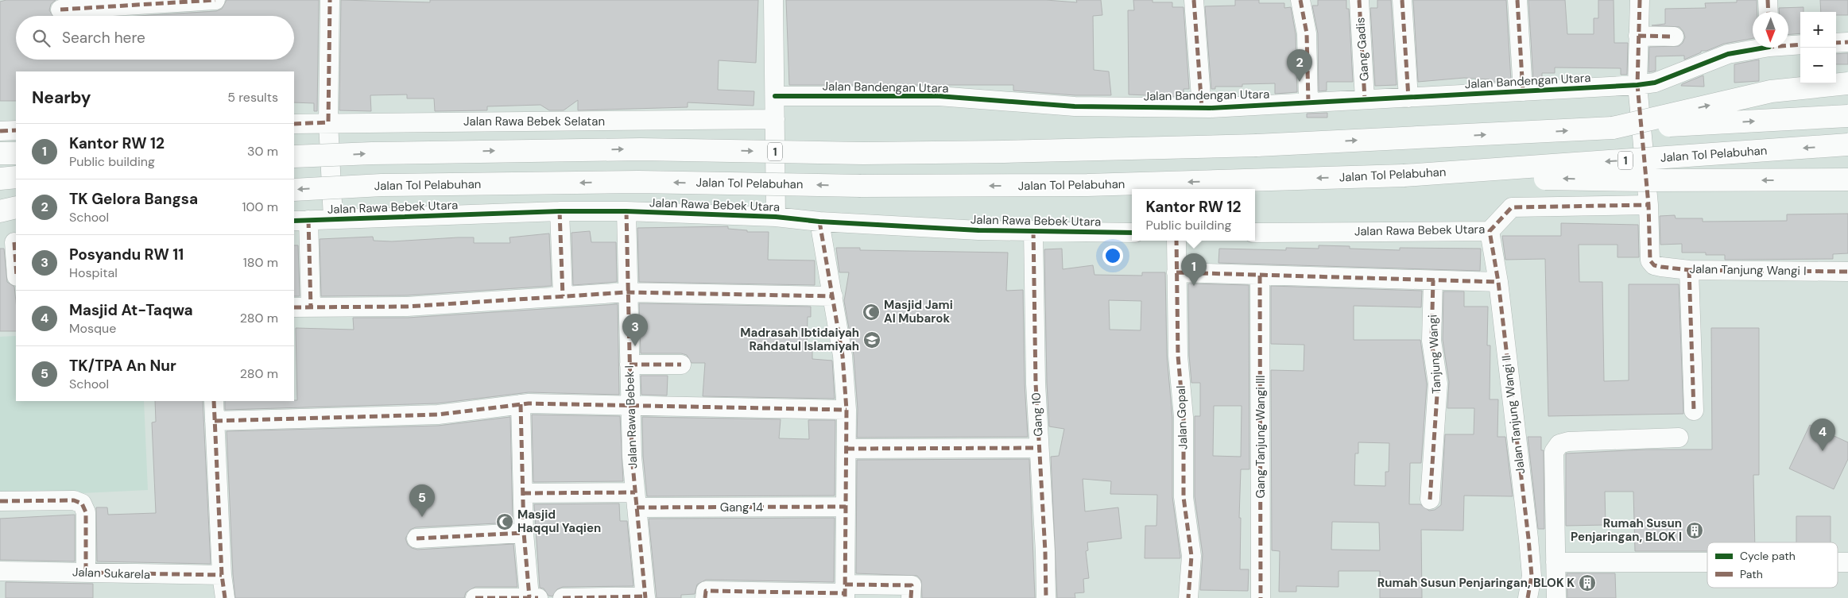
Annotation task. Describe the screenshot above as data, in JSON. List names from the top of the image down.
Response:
{
  "streets": {
    "highway": ["1", "Jalan Tol Pelabuhan"],
    "street": [
      "Gang Gadis",
      "Jalan Bandengan Utara",
      "Jalan Rawa Bebek Selatan",
      "Jalan Rawa Bebek Utara",
      "Jalan Tanjung Wangi I",
      "Tanjung Wangi",
      "Gang 10",
      "Jalan Tanjung Wangi II",
      "Jalan Rawa Bebek I",
      "Jalan Gopal",
      "Gang Tanjung Wangi III",
      "Gang 14",
      "Jalan Sukarela"
    ]
  },
  "crossings": [
    ["Gang Gadis", "Jalan Bandengan Utara"],
    ["Jalan Rawa Bebek Utara", "Jalan Tanjung Wangi I"],
    ["Jalan Rawa Bebek Utara", "Gang 10"],
    ["Jalan Rawa Bebek Utara", "Jalan Tanjung Wangi II"],
    ["Jalan Rawa Bebek Utara", "Jalan Rawa Bebek I"],
    ["Jalan Rawa Bebek I", "Gang 14"]
  ],
  "places": {
    "mosque": ["Masjid Jami Al Mubarok", "Masjid Haqqul Yaqien"],
    "school or university": ["Madrasah Ibtidaiyah Rahdatul Islamiyah"],
    "building": ["Rumah Susun Penjaringan, BLOK I", "Rumah Susun Penjaringan, BLOK K"]
  },
  "legend": ["Cycle path", "Path"],
  "north": "bottom",
  "page": {
    "map_buttons": ["+", "−"],
    "search": "Search here",
    "pins": [
      "2",
      "1",
      "3",
      "4",
      "5"
    ],
    "heading": ["Nearby", "5 results"],
    "list": [
      {
        "mark": "1",
        "name": "Kantor RW 12",
        "note": "Public building",
        "value": "30 m"
      },
      {
        "mark": "2",
        "name": "TK Gelora Bangsa",
        "note": "School",
        "value": "100 m"
      },
      {
        "mark": "3",
        "name": "Posyandu RW 11",
        "note": "Hospital",
        "value": "180 m"
      },
      {
        "mark": "4",
        "name": "Masjid At-Taqwa",
        "note": "Mosque",
        "value": "280 m"
      },
      {
        "mark": "5",
        "name": "TK/TPA An Nur",
        "note": "School",
        "value": "280 m"
      }
    ],
    "popup": ["Kantor RW 12", "Public building"]
  }
}
